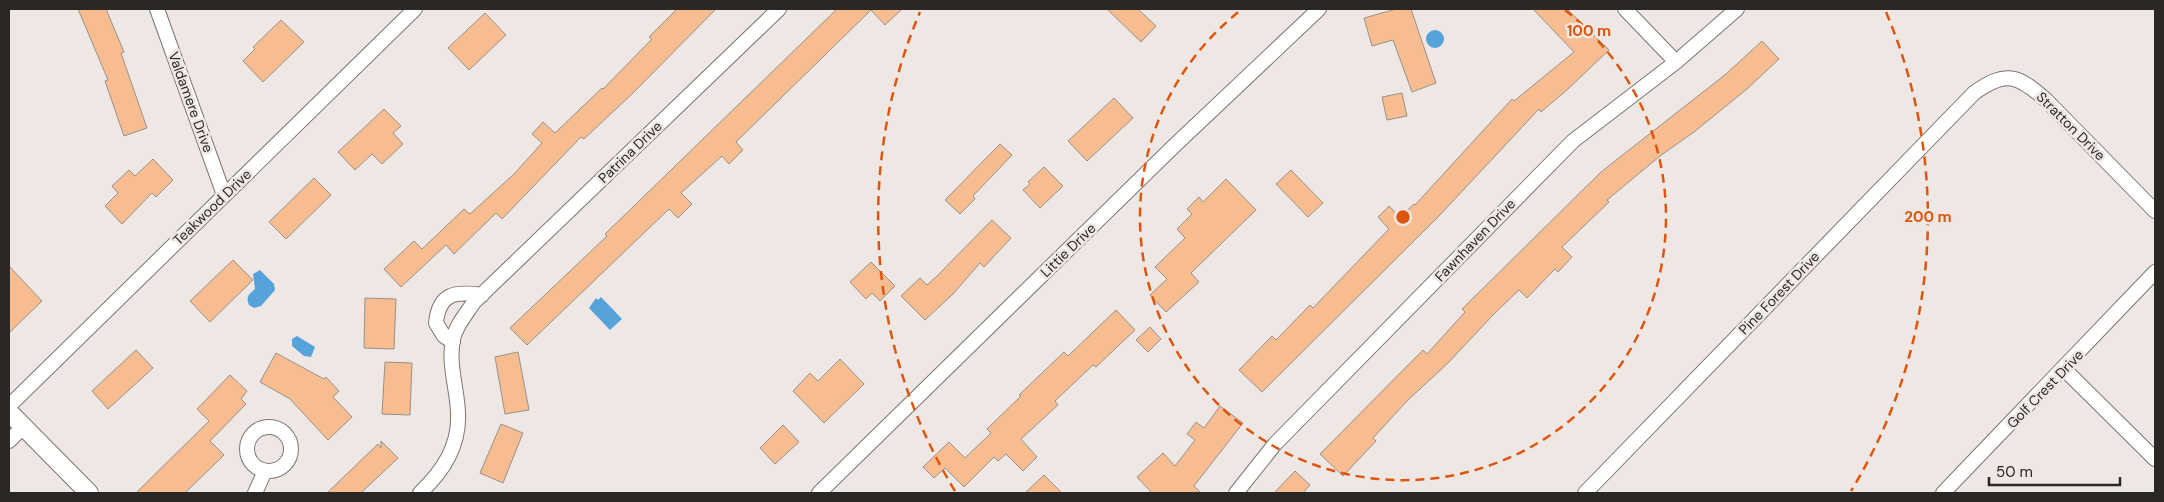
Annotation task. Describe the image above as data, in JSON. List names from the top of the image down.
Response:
{
  "streets": {
    "street": [
      "Valdamere Drive",
      "Stratton Drive",
      "Patrina Drive",
      "Teakwood Drive",
      "Fawnhaven Drive",
      "Littie Drive",
      "Pine Forest Drive",
      "Golf Crest Drive"
    ]
  },
  "crossings": [
    ["Valdamere Drive", "Teakwood Drive"],
    ["Stratton Drive", "Pine Forest Drive"]
  ],
  "scale_bar": "50 m",
  "rings": ["100 m", "200 m"]
}
